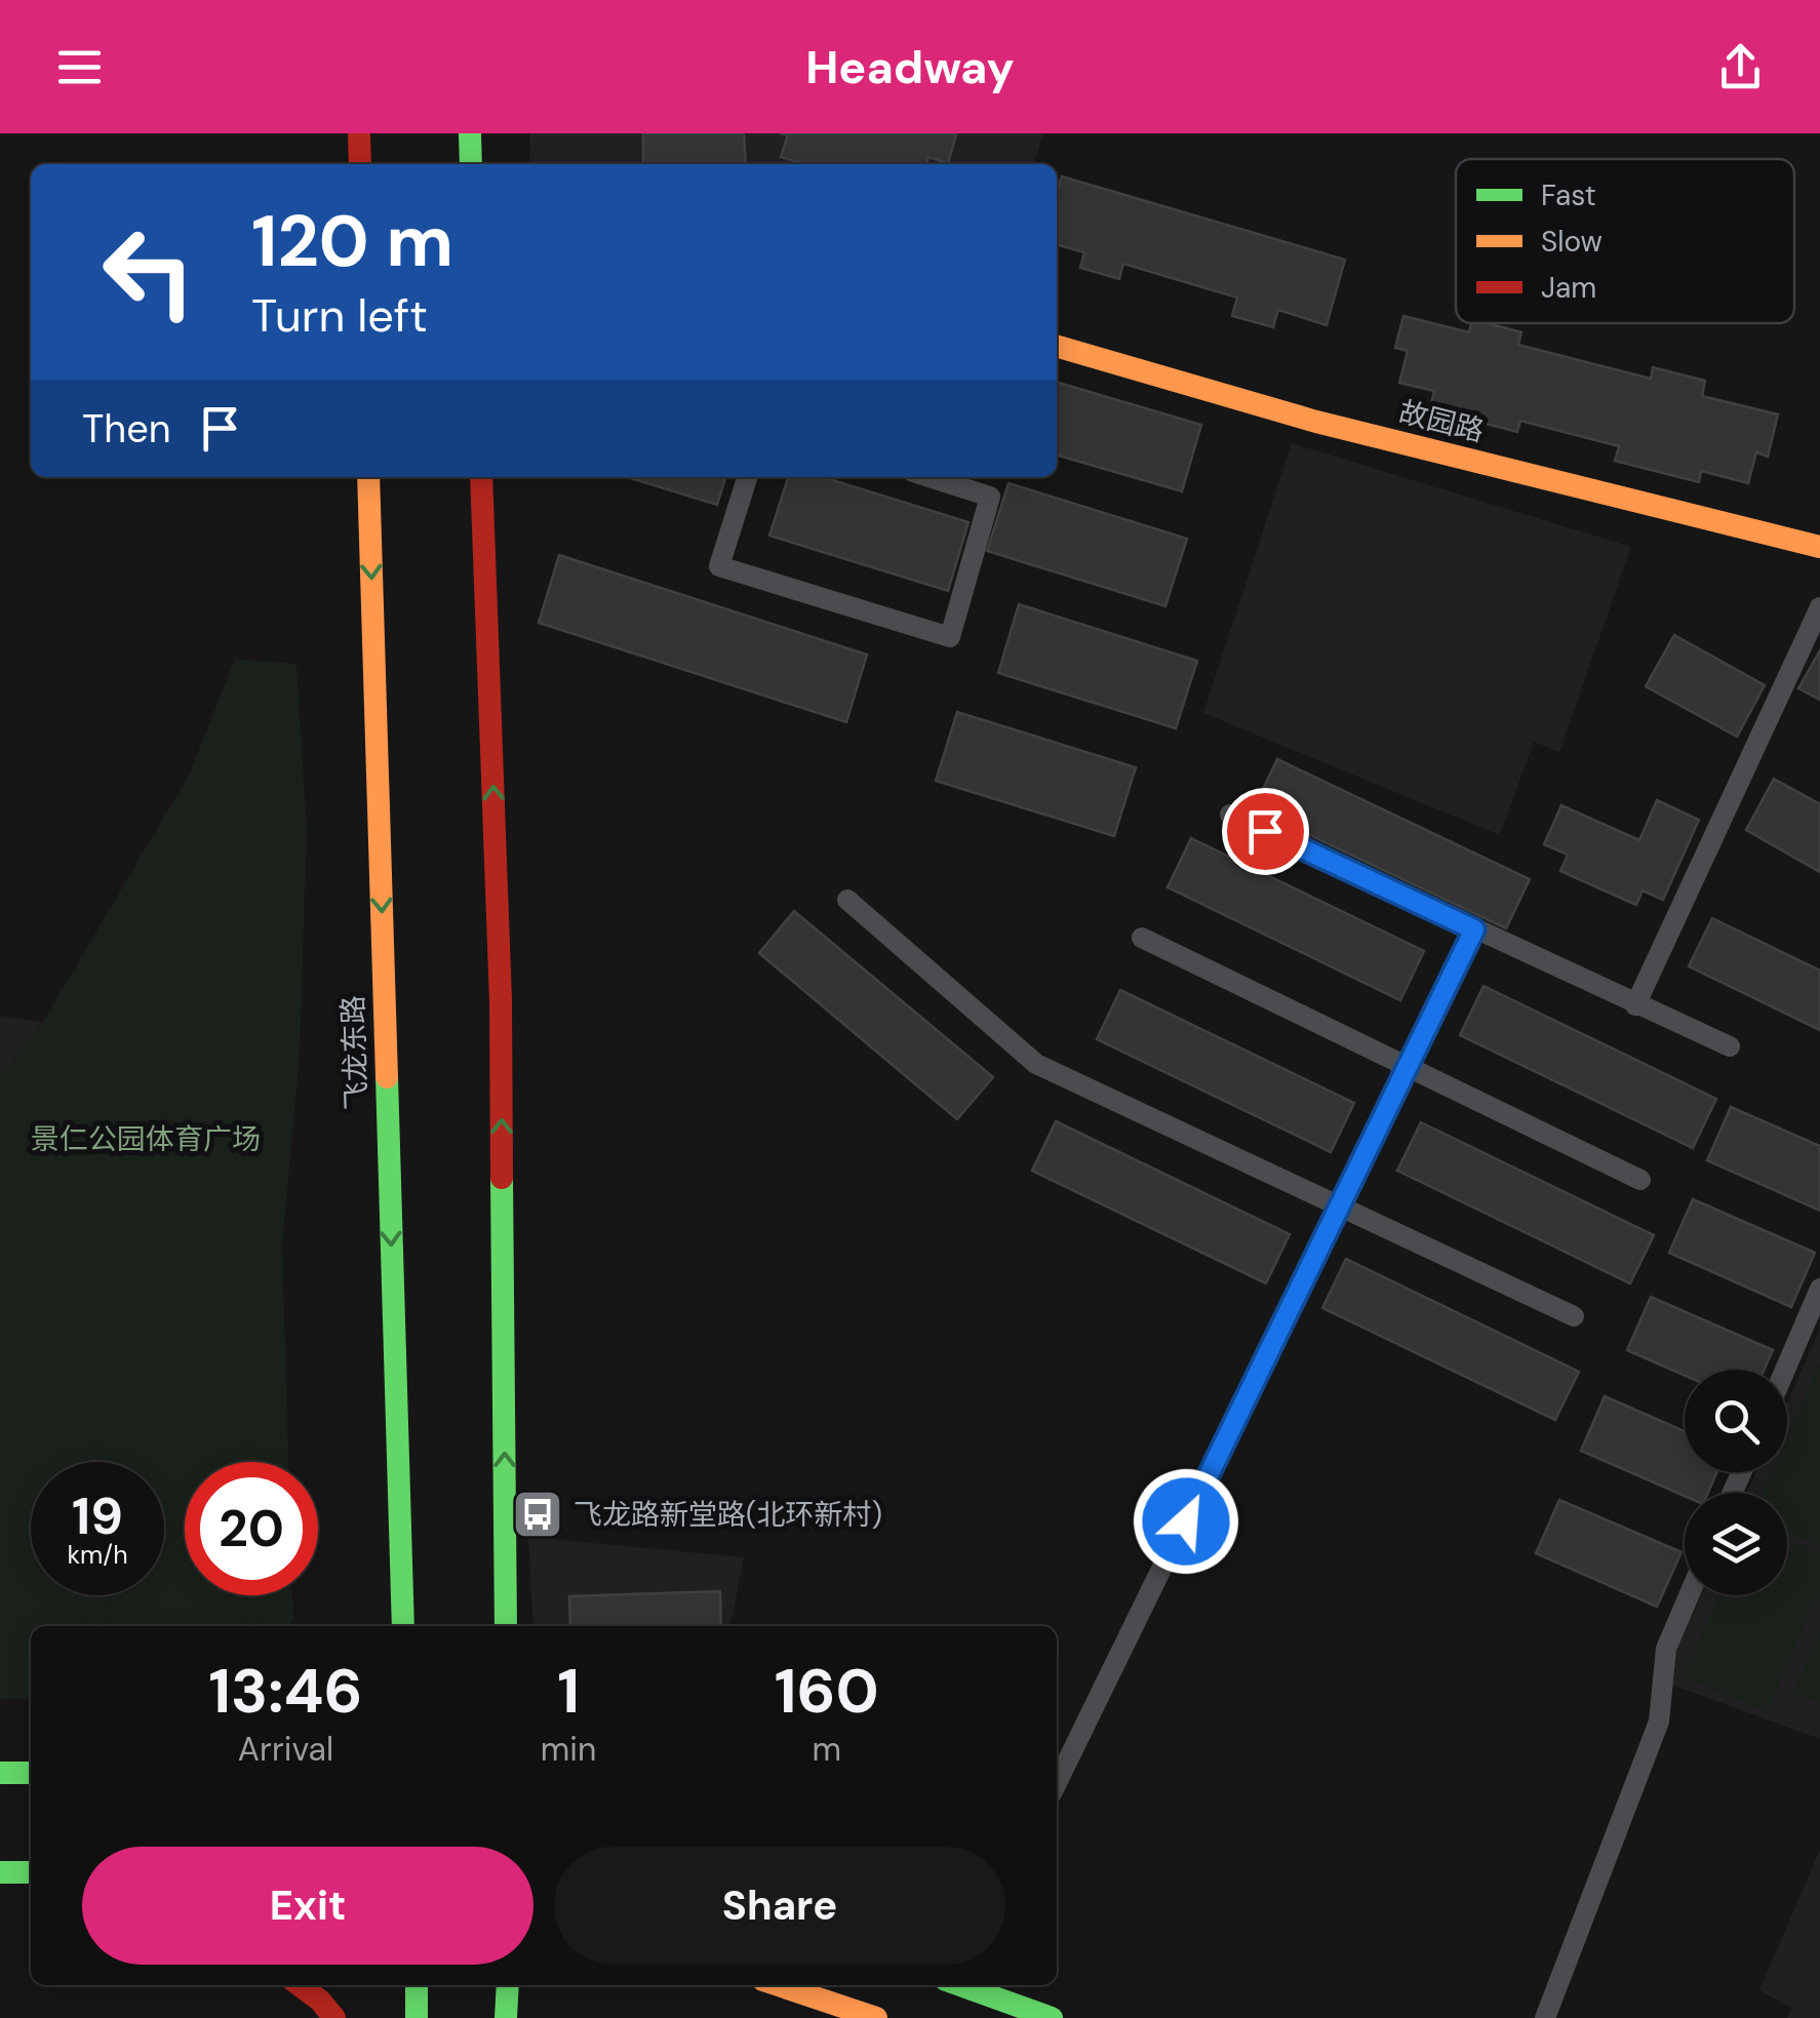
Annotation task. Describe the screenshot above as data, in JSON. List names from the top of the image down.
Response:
{
  "streets": {
    "main road": ["故园路", "飞龙东路"]
  },
  "parks": ["景仁公园体育广场"],
  "places": {
    "bus stop": ["飞龙路新堂路(北环新村)"]
  },
  "legend": ["Fast", "Slow", "Jam"],
  "page": {
    "header": "Headway",
    "turn": ["120 m", "Turn left"],
    "then": "Then",
    "speed": "19 km/h",
    "limit": "20",
    "eta": [
      "13:46",
      "Arrival",
      "1",
      "min",
      "160",
      "m"
    ],
    "buttons": ["Exit", "Share"]
  }
}
